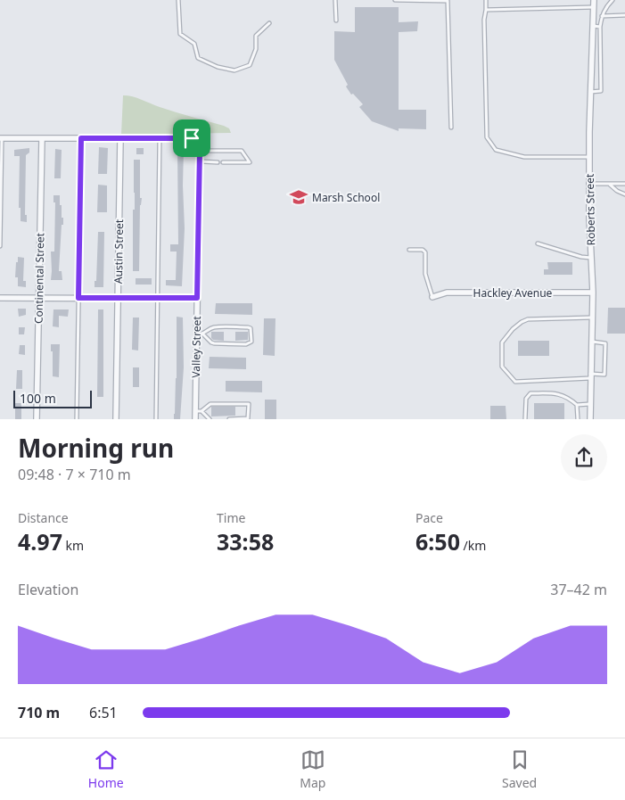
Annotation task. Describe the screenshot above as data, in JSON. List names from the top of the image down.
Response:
{
  "streets": {
    "street": [
      "Roberts Street",
      "Austin Street",
      "Continental Street",
      "Hackley Avenue",
      "Valley Street"
    ]
  },
  "crossings": [
    ["Roberts Street", "Hackley Avenue"]
  ],
  "places": {
    "school or university": ["Marsh School"]
  },
  "scale_bar": "100 m",
  "page": {
    "scale": "100 m",
    "heading": ["Morning run", "09:48 · 7 × 710 m"],
    "stats": [
      ["Distance", "4.97 km"],
      ["Time", "33:58"],
      ["Pace", "6:50 /km"]
    ],
    "chart": ["Elevation", "37–42 m"],
    "list": [
      {
        "name": "710 m",
        "note": "6:51"
      }
    ],
    "tabs": ["Home", "Map", "Saved"]
  }
}
